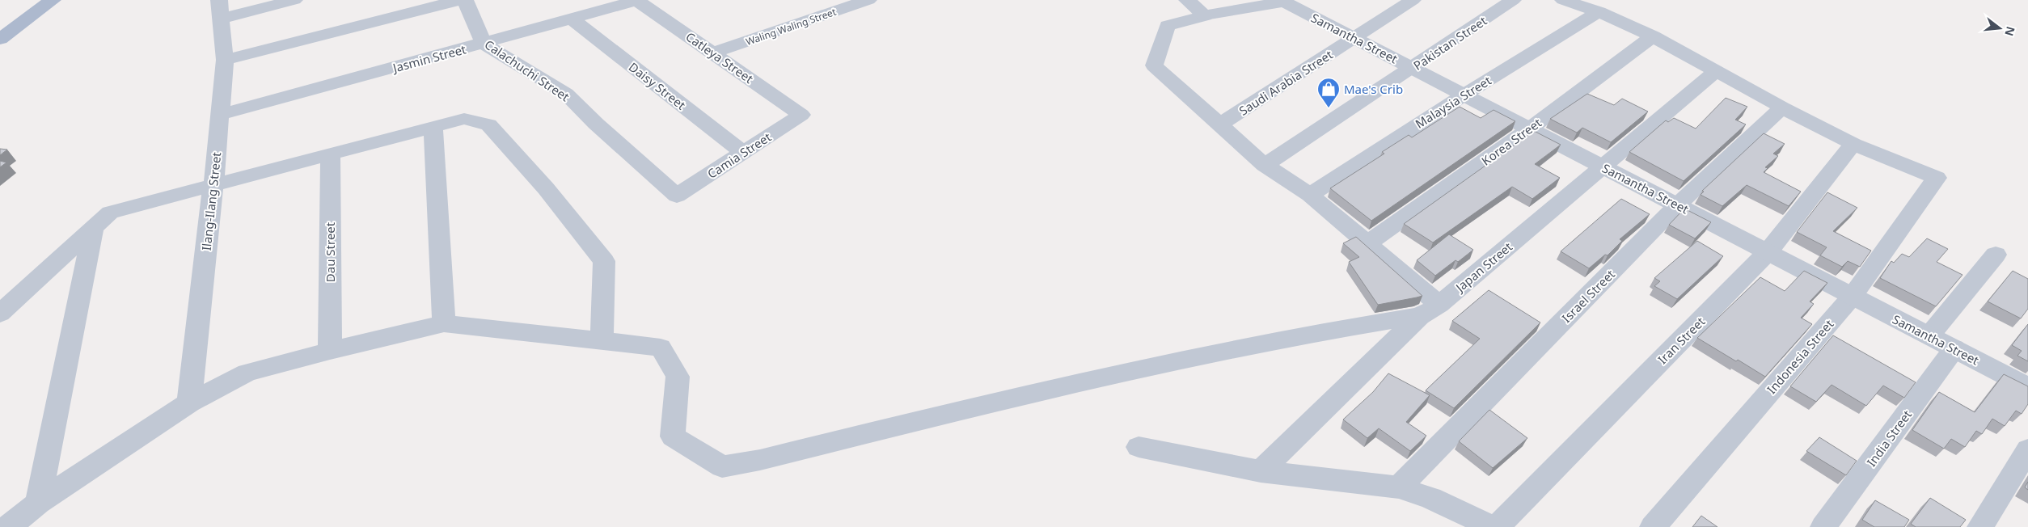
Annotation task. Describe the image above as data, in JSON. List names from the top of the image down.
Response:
{
  "streets": {
    "street": [
      "Waling Waling Street",
      "Samantha Street",
      "Pakistan Street",
      "Catleya Street",
      "Jasmin Street",
      "Calachuchi Street",
      "Saudi Arabia Street",
      "Daisy Street",
      "Malaysia Street",
      "Korea Street",
      "Camia Street",
      "Ilang-Ilang Street",
      "Dau Street",
      "Japan Street",
      "Israel Street",
      "Iran Street",
      "Indonesia Street",
      "India Street"
    ]
  },
  "crossings": [
    ["Waling Waling Street", "Catleya Street"],
    ["Samantha Street", "Pakistan Street"],
    ["Samantha Street", "Saudi Arabia Street"],
    ["Samantha Street", "Malaysia Street"],
    ["Samantha Street", "Korea Street"],
    ["Samantha Street", "Japan Street"],
    ["Samantha Street", "Israel Street"],
    ["Samantha Street", "Iran Street"],
    ["Samantha Street", "Indonesia Street"],
    ["Samantha Street", "India Street"],
    ["Catleya Street", "Jasmin Street"],
    ["Catleya Street", "Camia Street"],
    ["Jasmin Street", "Calachuchi Street"],
    ["Jasmin Street", "Daisy Street"],
    ["Jasmin Street", "Ilang-Ilang Street"],
    ["Calachuchi Street", "Camia Street"],
    ["Daisy Street", "Camia Street"],
    ["Iran Street", "Indonesia Street"]
  ],
  "places": {
    "shop": ["Mae's Crib"]
  },
  "north": "right"
}
